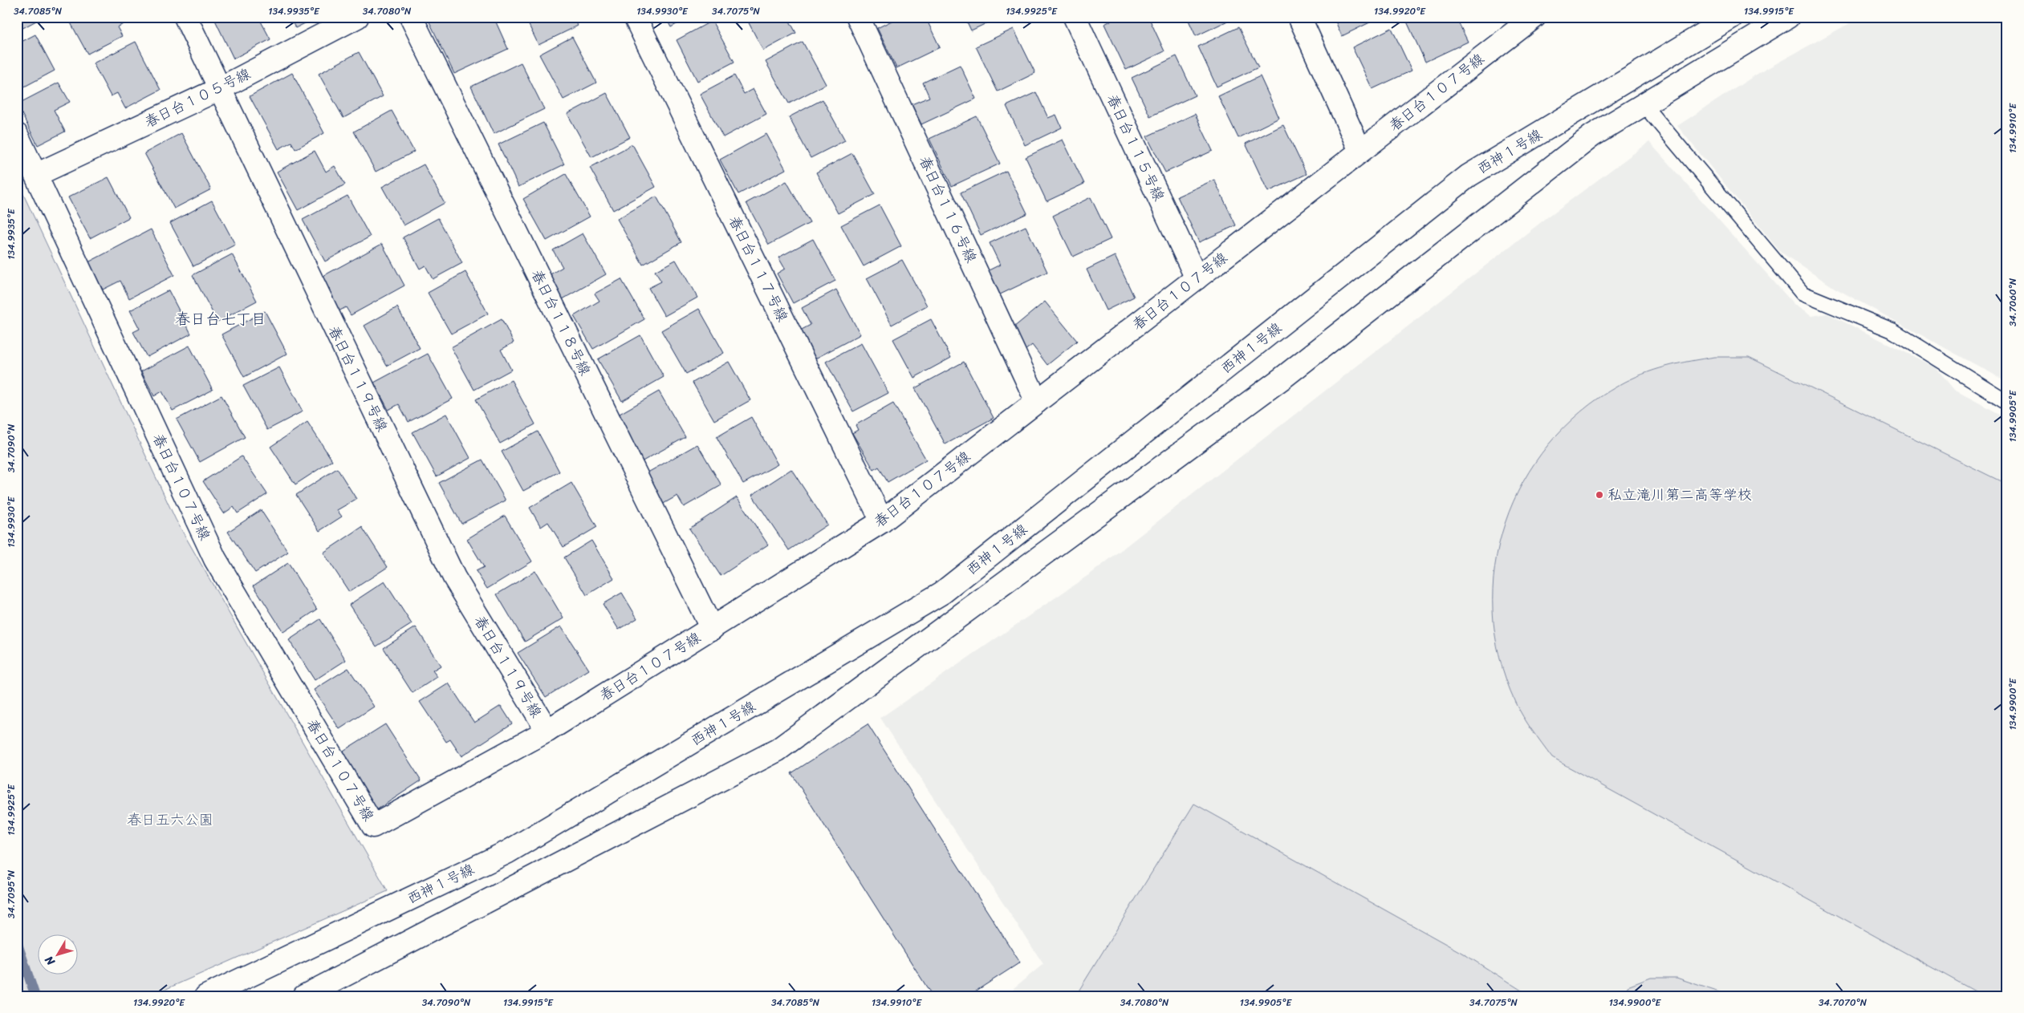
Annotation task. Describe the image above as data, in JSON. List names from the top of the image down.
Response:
{
  "streets": {
    "street": [
      "春日台１０７号線",
      "春日台１０５号線",
      "春日台１１５号線",
      "西神１号線",
      "春日台１１６号線",
      "春日台１１７号線",
      "春日台１１８号線",
      "春日台１１９号線"
    ]
  },
  "crossings": [
    ["春日台１０７号線", "春日台１０５号線"],
    ["春日台１０７号線", "春日台１１５号線"],
    ["春日台１０７号線", "春日台１１６号線"],
    ["春日台１０７号線", "春日台１１７号線"],
    ["春日台１０７号線", "春日台１１８号線"],
    ["春日台１０７号線", "春日台１１９号線"],
    ["春日台１０５号線", "春日台１１９号線"]
  ],
  "districts": ["春日台七丁目"],
  "parks": ["春日五六公園"],
  "places": ["私立滝川第二高等学校"],
  "north": "bottom left",
  "coordinates": [
    "34.7085°N",
    "134.9935°E",
    "34.7080°N",
    "134.9930°E",
    "34.7075°N",
    "134.9925°E",
    "134.9920°E",
    "134.9915°E",
    "134.9910°E",
    "34.7060°N",
    "134.9905°E",
    "34.7090°N",
    "134.9900°E",
    "34.7095°N",
    "34.7070°N"
  ]
}
